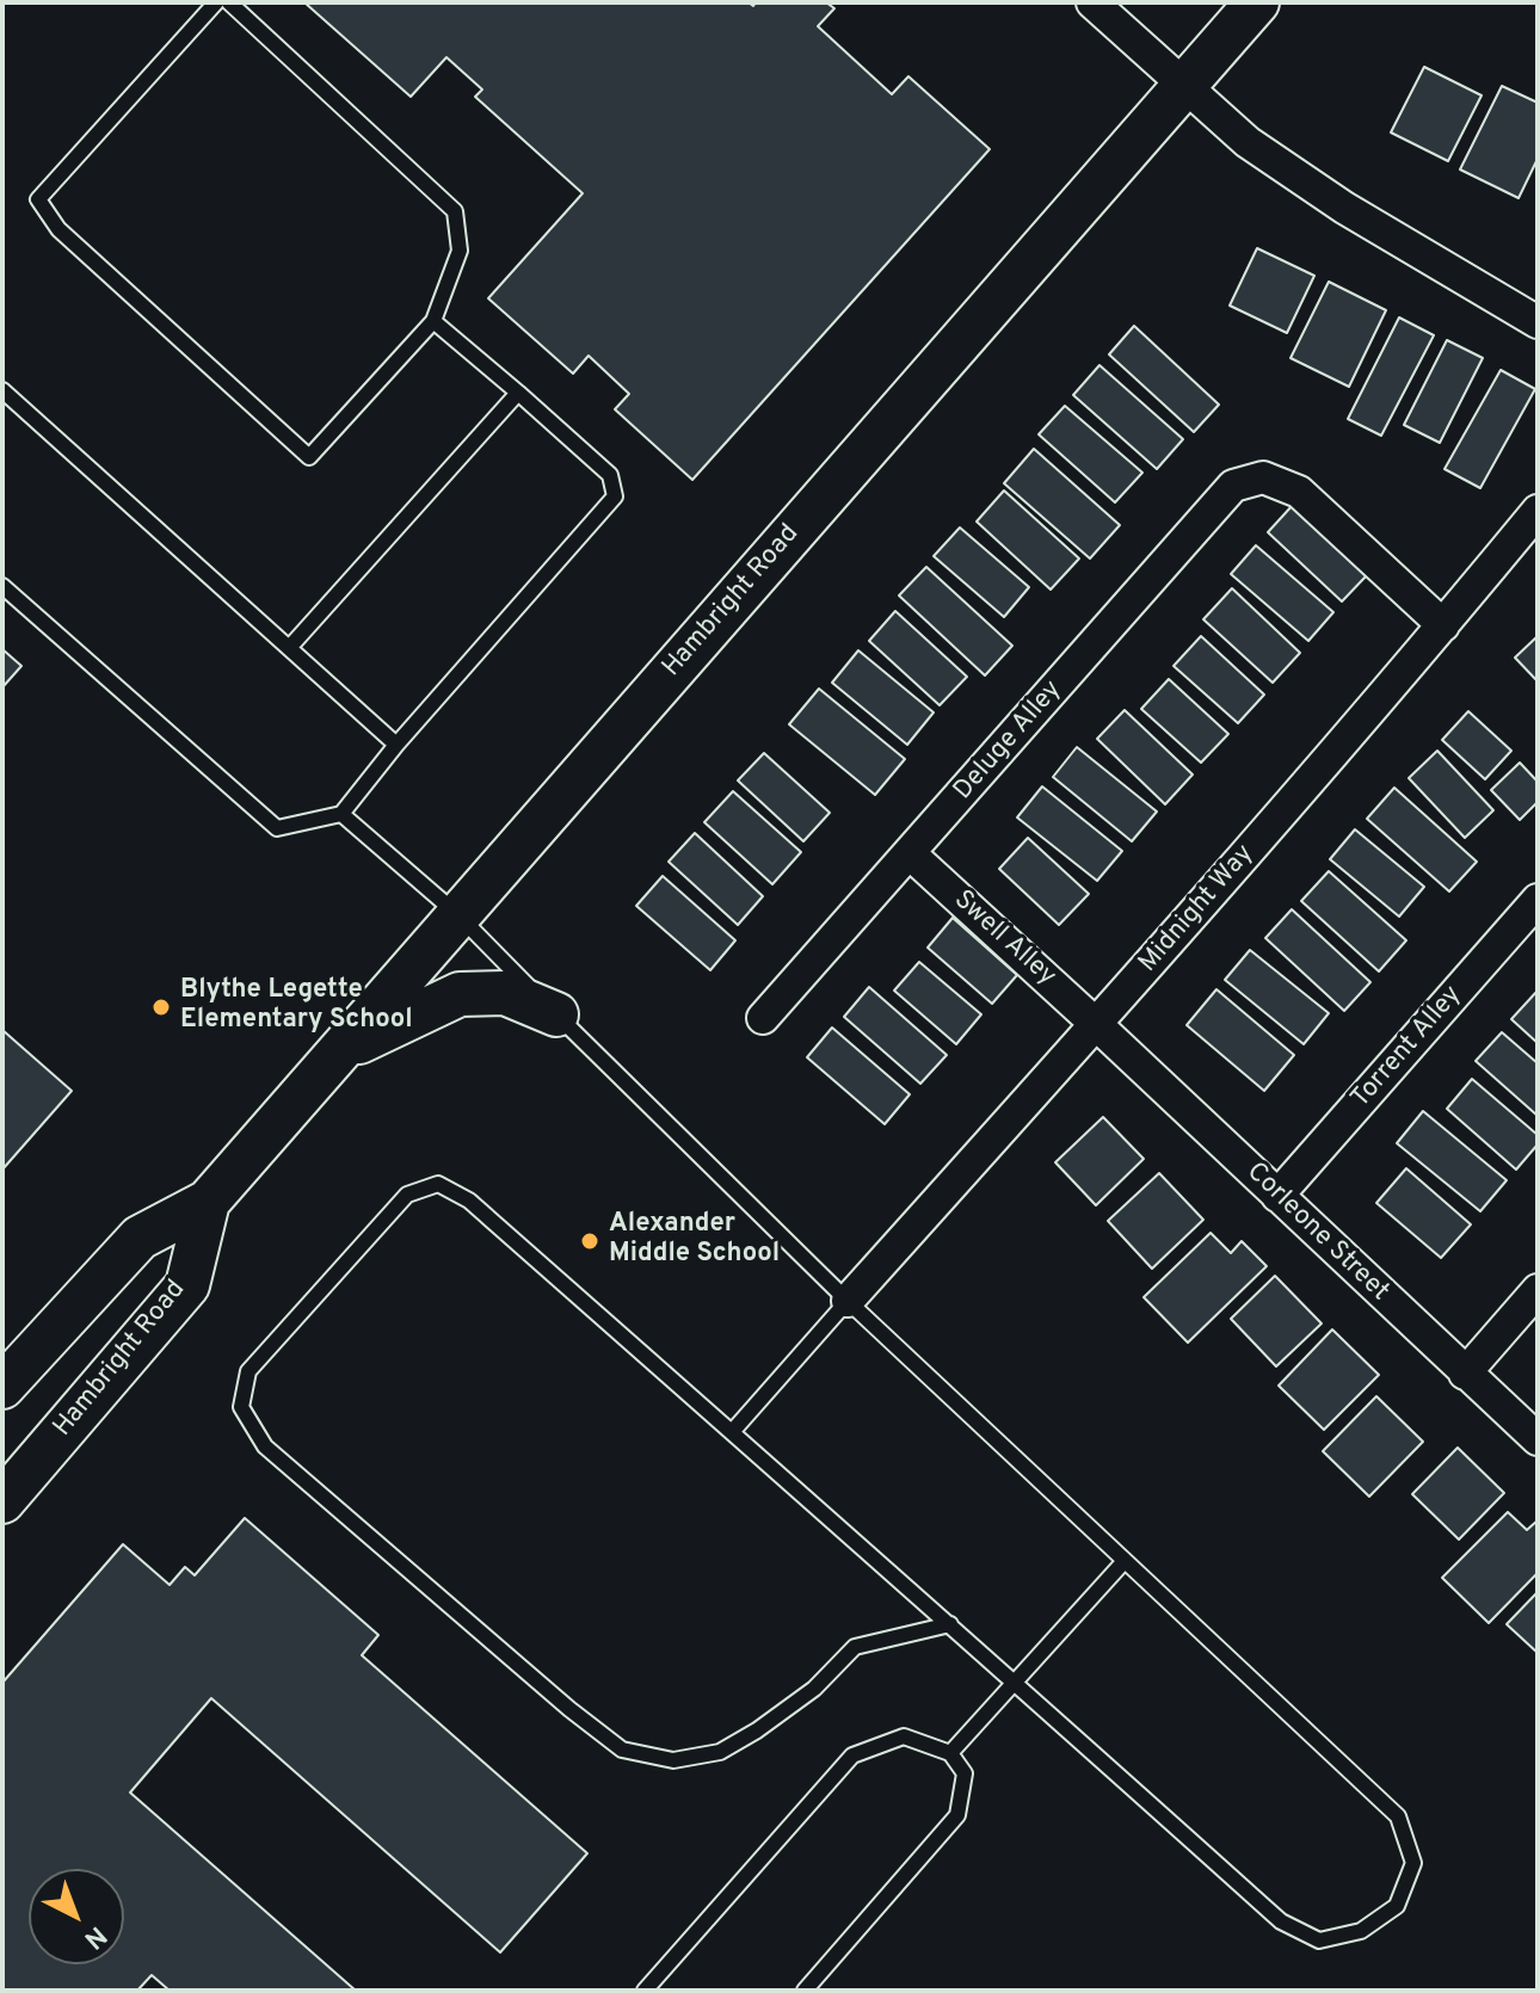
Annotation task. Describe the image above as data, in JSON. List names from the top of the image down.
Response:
{
  "streets": {
    "main road": ["Hambright Road"],
    "street": [
      "Deluge Alley",
      "Midnight Way",
      "Swell Alley",
      "Torrent Alley",
      "Corleone Street"
    ]
  },
  "crossings": [
    ["Deluge Alley", "Midnight Way"],
    ["Deluge Alley", "Swell Alley"],
    ["Midnight Way", "Swell Alley"],
    ["Midnight Way", "Corleone Street"],
    ["Swell Alley", "Corleone Street"],
    ["Torrent Alley", "Corleone Street"]
  ],
  "places": ["Blythe Legette Elementary School", "Alexander Middle School"],
  "north": "bottom right"
}
